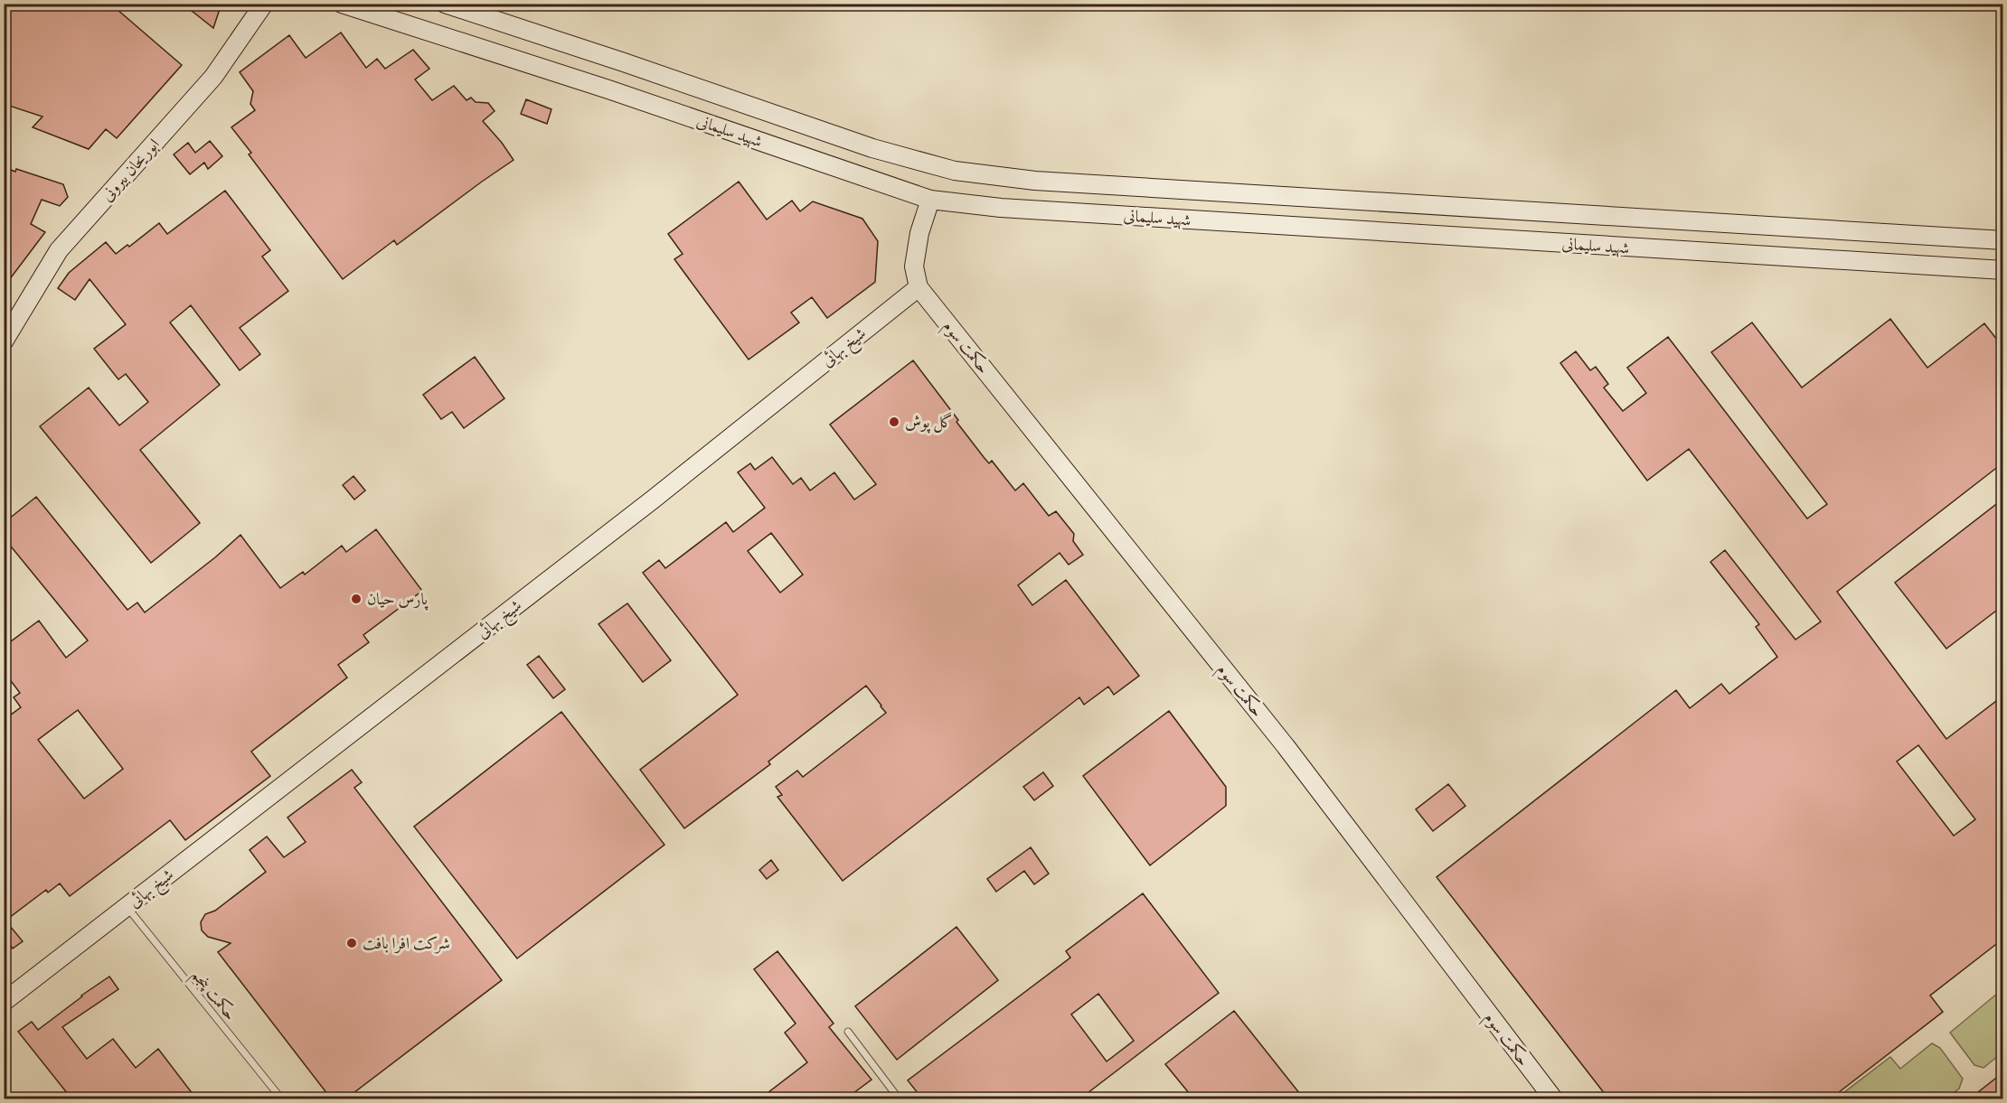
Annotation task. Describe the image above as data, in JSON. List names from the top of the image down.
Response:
{
  "streets": {
    "main road": [
      "شهید سلیمانی",
      "ابوریحان بیرونی",
      "شیخ بهائی",
      "حکمت سوم"
    ],
    "lane": ["حکمت پنجم"]
  },
  "crossings": [
    ["شیخ بهائی", "حکمت سوم"],
    ["شیخ بهائی", "حکمت پنجم"]
  ],
  "places": ["گل پوش", "پارس حیان", "شرکت افرا بافت"]
}
